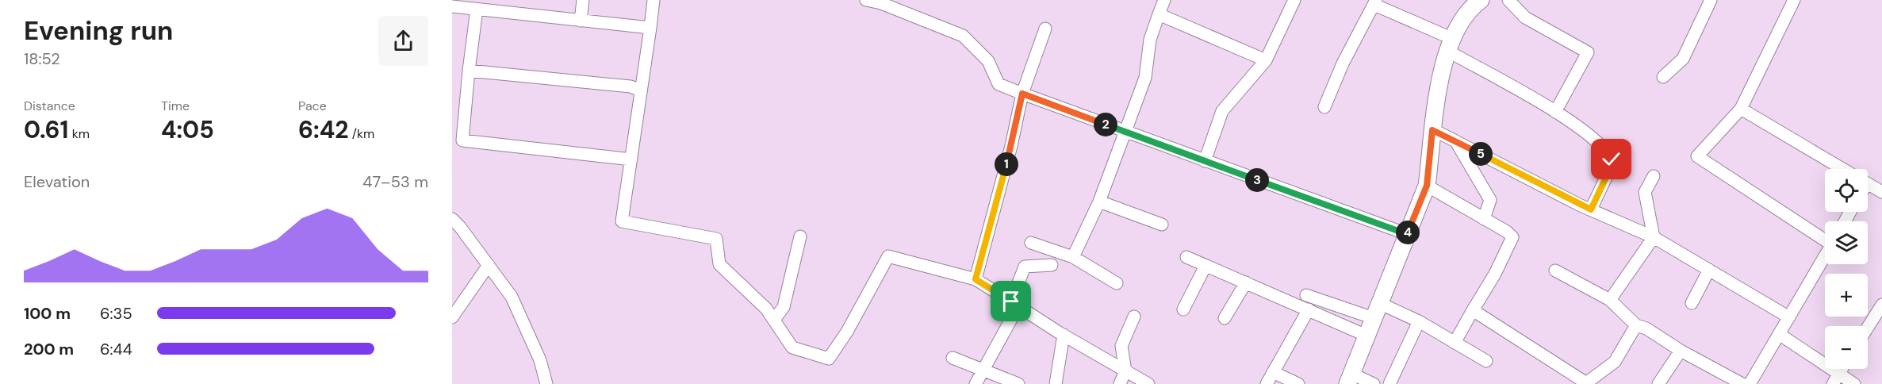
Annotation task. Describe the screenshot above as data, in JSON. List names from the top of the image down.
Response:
{
  "page": {
    "heading": ["Evening run", "18:52"],
    "stats": [
      ["Distance", "0.61 km"],
      ["Time", "4:05"],
      ["Pace", "6:42 /km"]
    ],
    "pins": [
      "2",
      "5",
      "1",
      "3",
      "4"
    ],
    "chart": ["Elevation", "47–53 m"],
    "map_buttons": ["+", "−"],
    "list": [
      {
        "name": "100 m",
        "note": "6:35"
      },
      {
        "name": "200 m",
        "note": "6:44"
      }
    ]
  }
}
